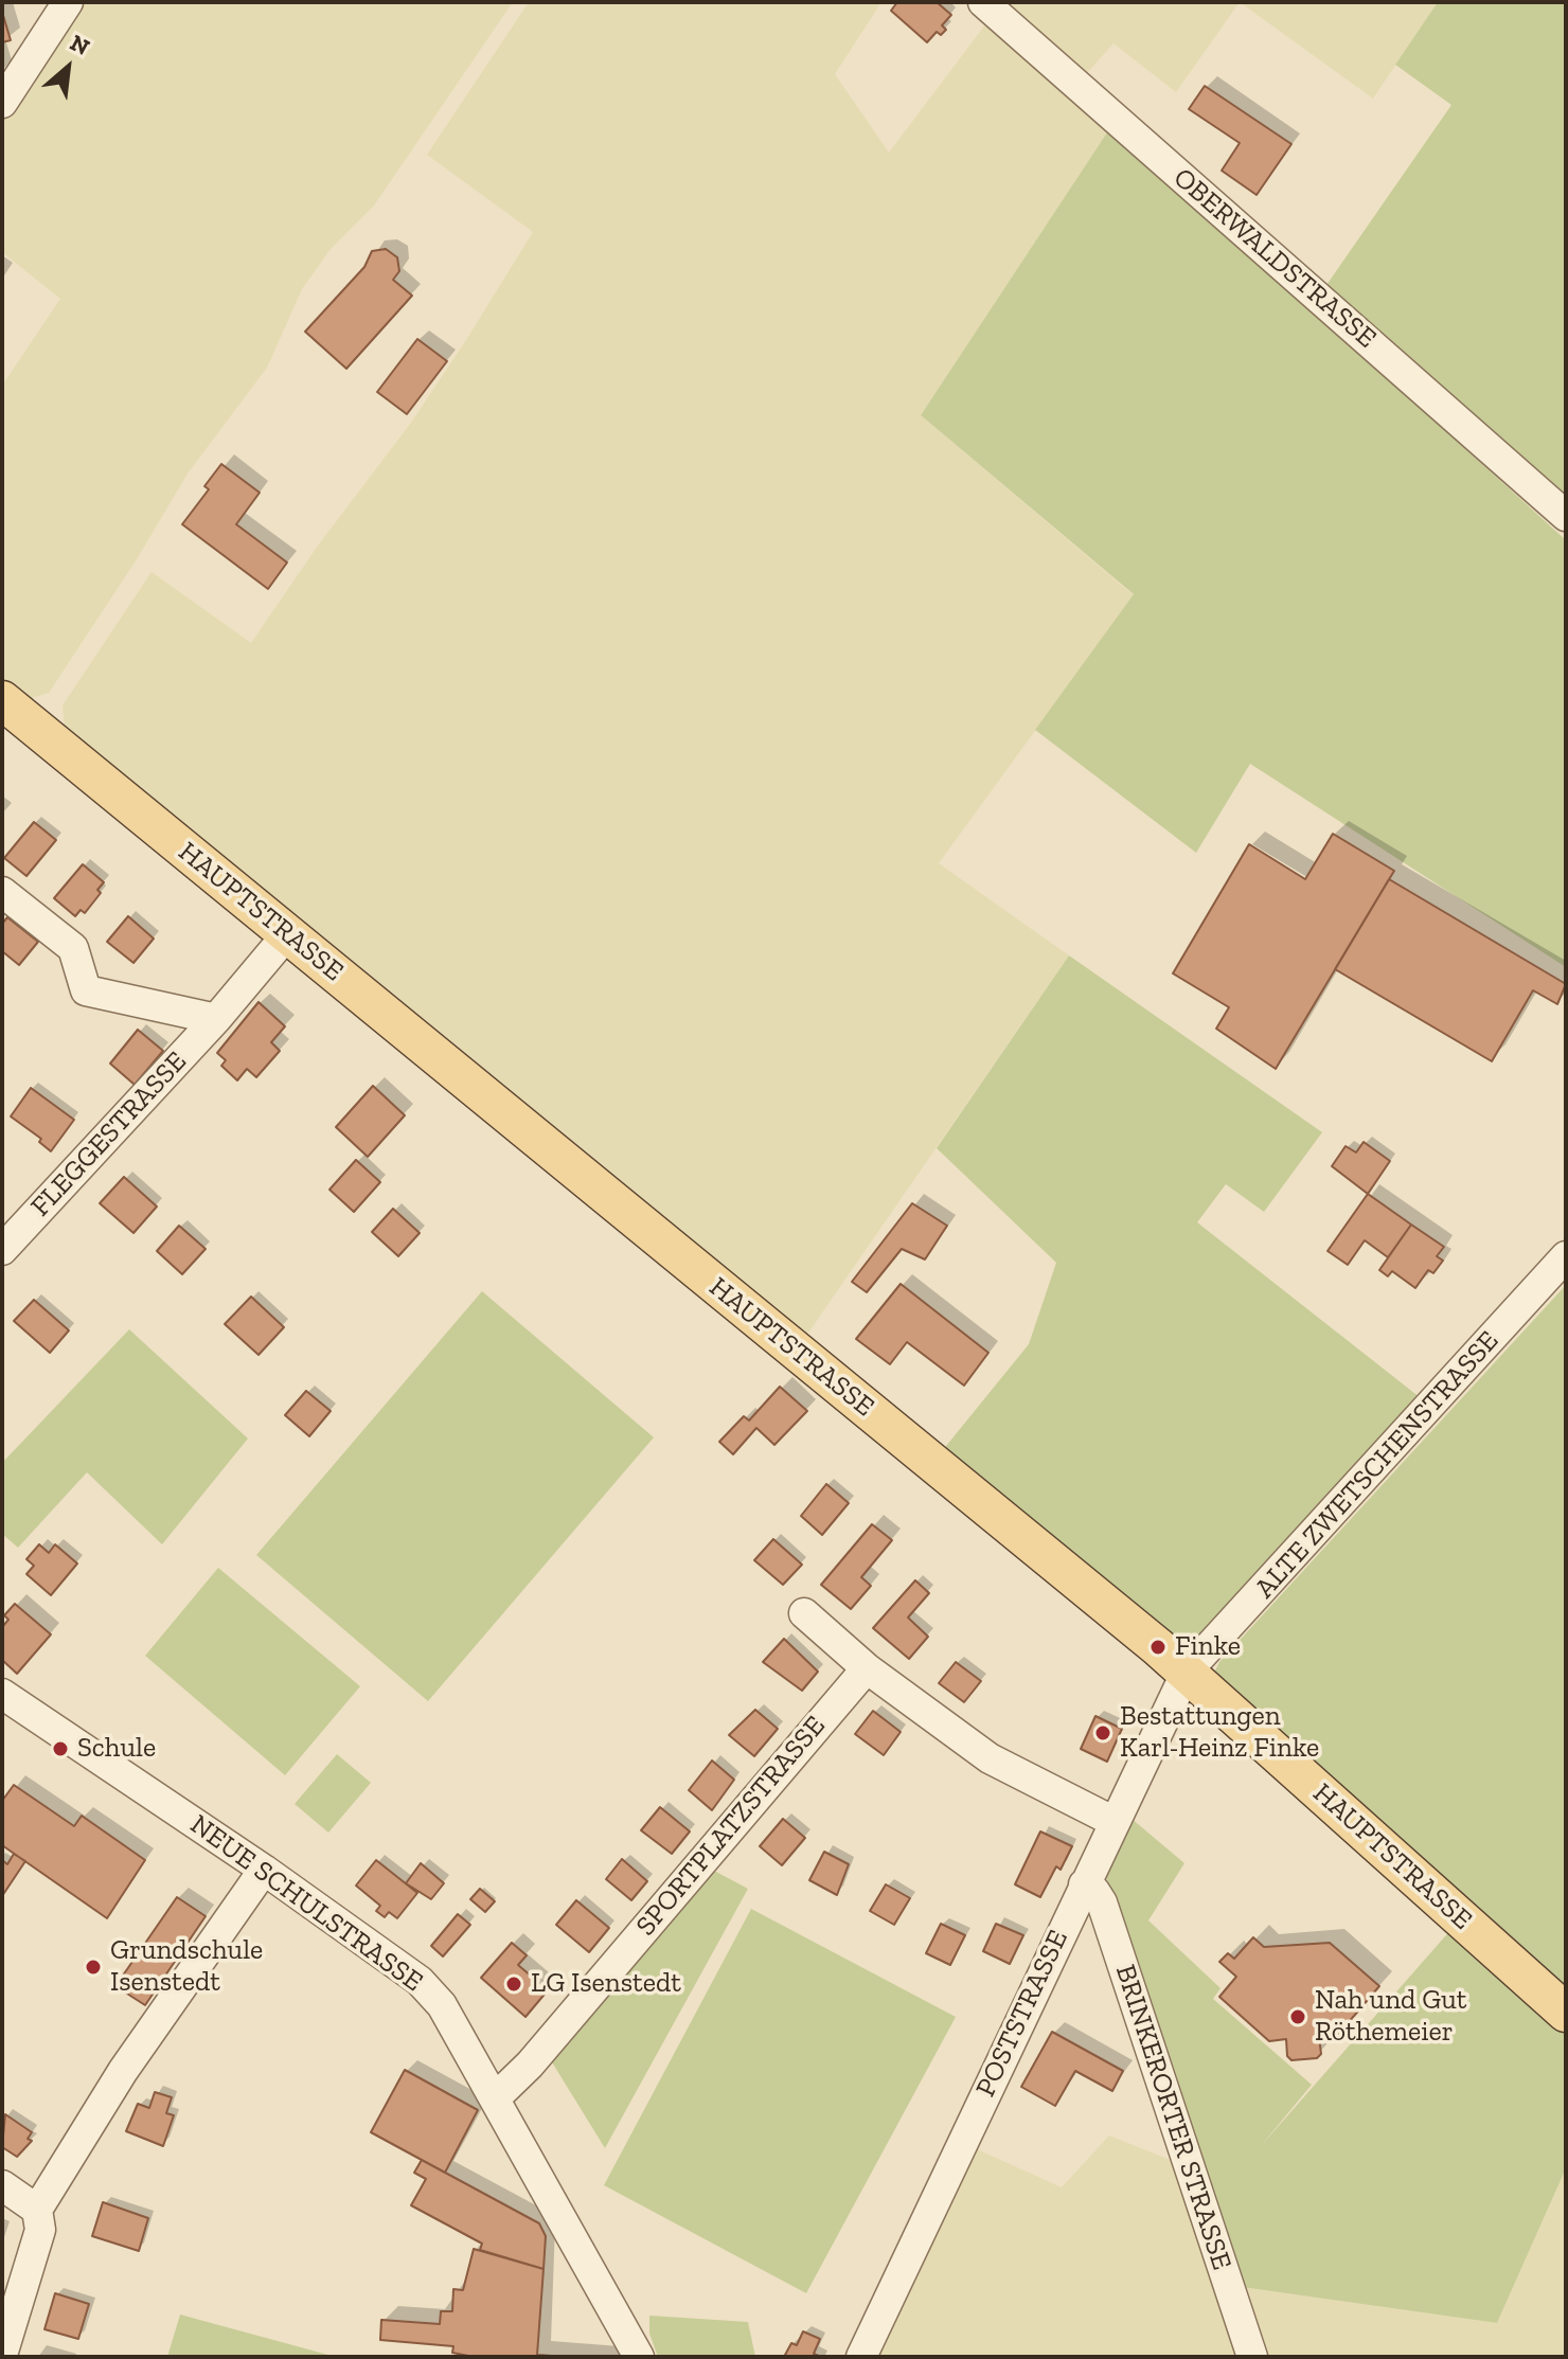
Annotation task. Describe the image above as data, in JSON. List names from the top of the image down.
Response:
{
  "streets": {
    "main road": ["HAUPTSTRASSE"],
    "street": [
      "OBERWALDSTRASSE",
      "FLEGGESTRASSE",
      "ALTE ZWETSCHENSTRASSE",
      "SPORTPLATZSTRASSE",
      "NEUE SCHULSTRASSE",
      "POSTSTRASSE",
      "BRINKERORTER STRASSE"
    ]
  },
  "crossings": [
    ["HAUPTSTRASSE", "FLEGGESTRASSE"],
    ["HAUPTSTRASSE", "ALTE ZWETSCHENSTRASSE"],
    ["HAUPTSTRASSE", "POSTSTRASSE"],
    ["ALTE ZWETSCHENSTRASSE", "POSTSTRASSE"],
    ["SPORTPLATZSTRASSE", "NEUE SCHULSTRASSE"],
    ["POSTSTRASSE", "BRINKERORTER STRASSE"]
  ],
  "places": [
    "Finke",
    "Bestattungen Karl-Heinz Finke",
    "Schule",
    "Grundschule Isenstedt",
    "LG Isenstedt",
    "Nah und Gut Röthemeier"
  ],
  "north": "top right"
}
